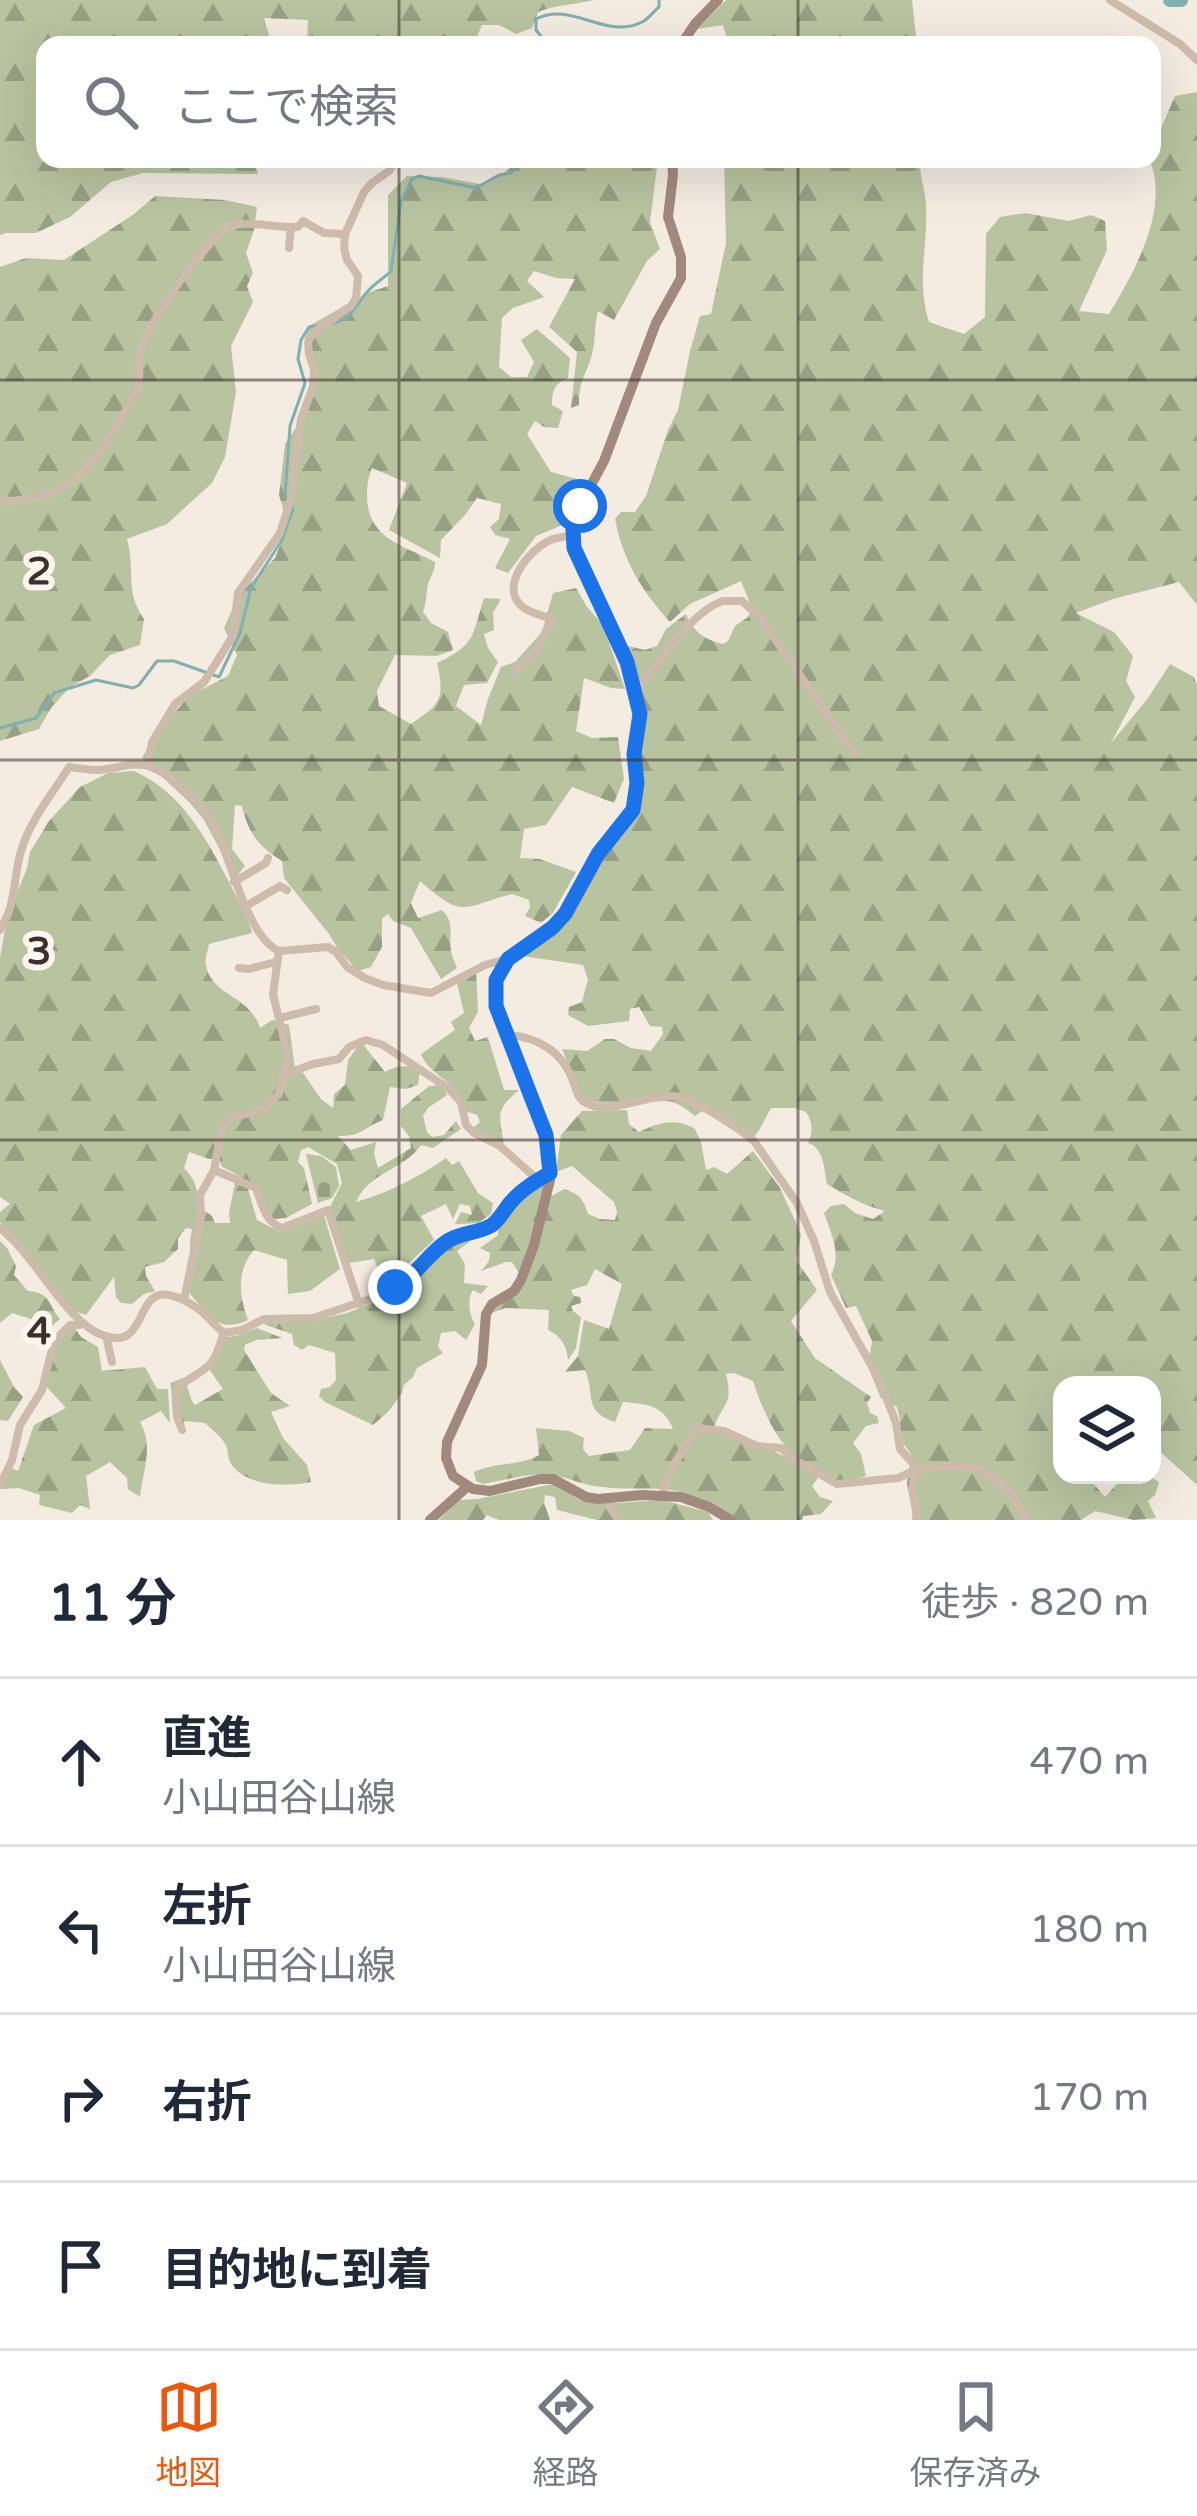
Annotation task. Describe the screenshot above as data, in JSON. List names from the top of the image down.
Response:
{
  "page": {
    "search": "ここで検索",
    "heading": ["11 分", "徒歩 · 820 m"],
    "list": [
      ["直進", "小山田谷山線", "470 m"],
      ["左折", "小山田谷山線", "180 m"],
      ["右折", "170 m"],
      "目的地に到着"
    ],
    "nav": ["地図", "経路", "保存済み"]
  },
  "grid": {
    "rows": ["2", "3", "4"]
  }
}
